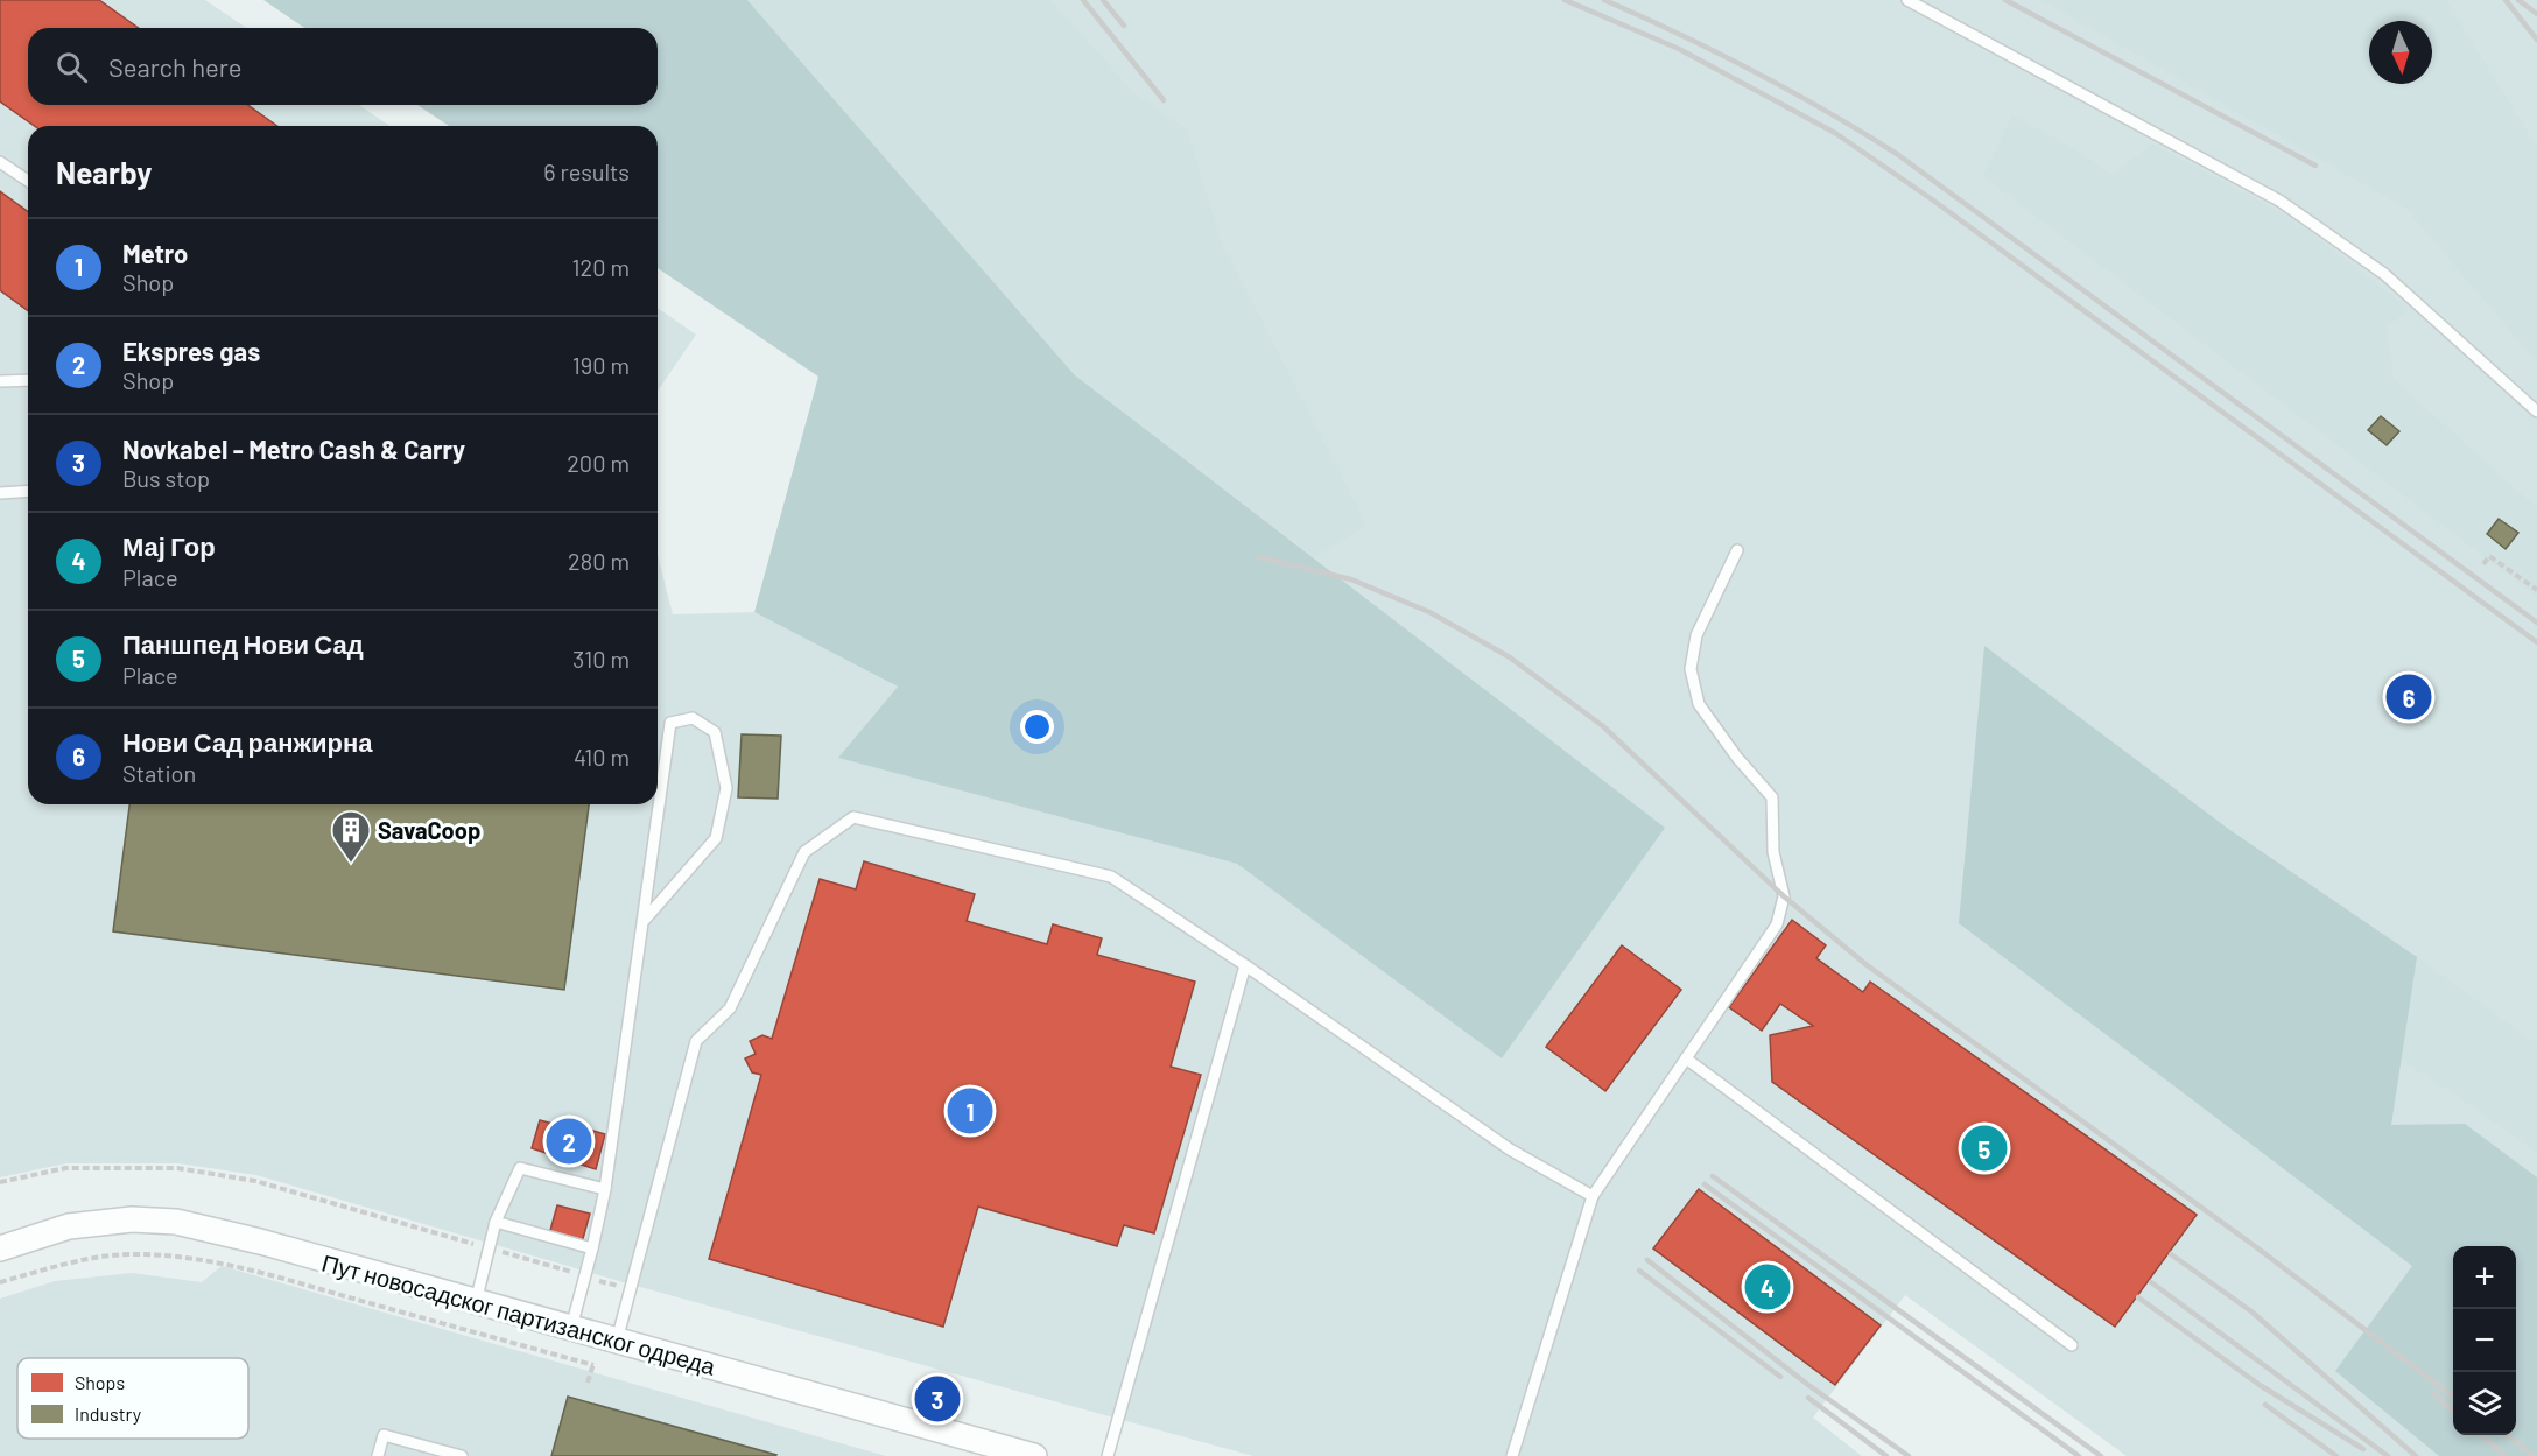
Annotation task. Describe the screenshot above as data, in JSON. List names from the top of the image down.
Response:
{
  "streets": {
    "street": ["Пут новосадског партизанског одреда"]
  },
  "places": {
    "building": ["SavaCoop"]
  },
  "legend": ["Shops", "Industry"],
  "north": "bottom",
  "page": {
    "search": "Search here",
    "heading": ["Nearby", "6 results"],
    "list": [
      {
        "mark": "1",
        "name": "Metro",
        "note": "Shop",
        "value": "120 m"
      },
      {
        "mark": "2",
        "name": "Ekspres gas",
        "note": "Shop",
        "value": "190 m"
      },
      {
        "mark": "3",
        "name": "Novkabel - Metro Cash & Carry",
        "note": "Bus stop",
        "value": "200 m"
      },
      {
        "mark": "4",
        "name": "Мај Гор",
        "note": "Place",
        "value": "280 m"
      },
      {
        "mark": "5",
        "name": "Паншпед Нови Сад",
        "note": "Place",
        "value": "310 m"
      },
      {
        "mark": "6",
        "name": "Нови Сад ранжирна",
        "note": "Station",
        "value": "410 m"
      }
    ],
    "pins": [
      "6",
      "1",
      "2",
      "5",
      "4",
      "3"
    ],
    "map_buttons": ["+", "−"]
  }
}
